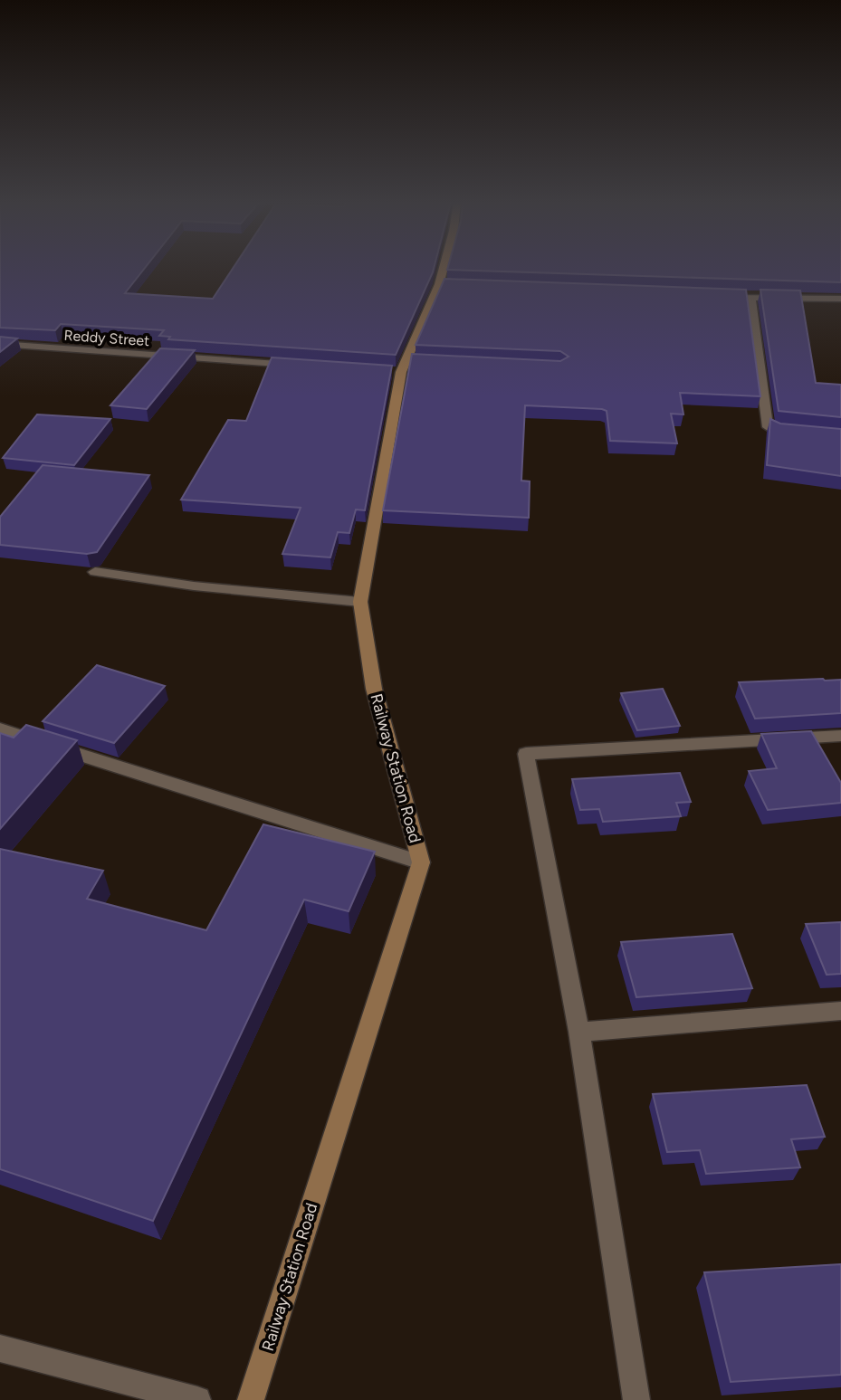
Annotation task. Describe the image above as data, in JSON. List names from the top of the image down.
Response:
{
  "streets": {
    "street": ["Reddy Street", "Railway Station Road"]
  }
}
